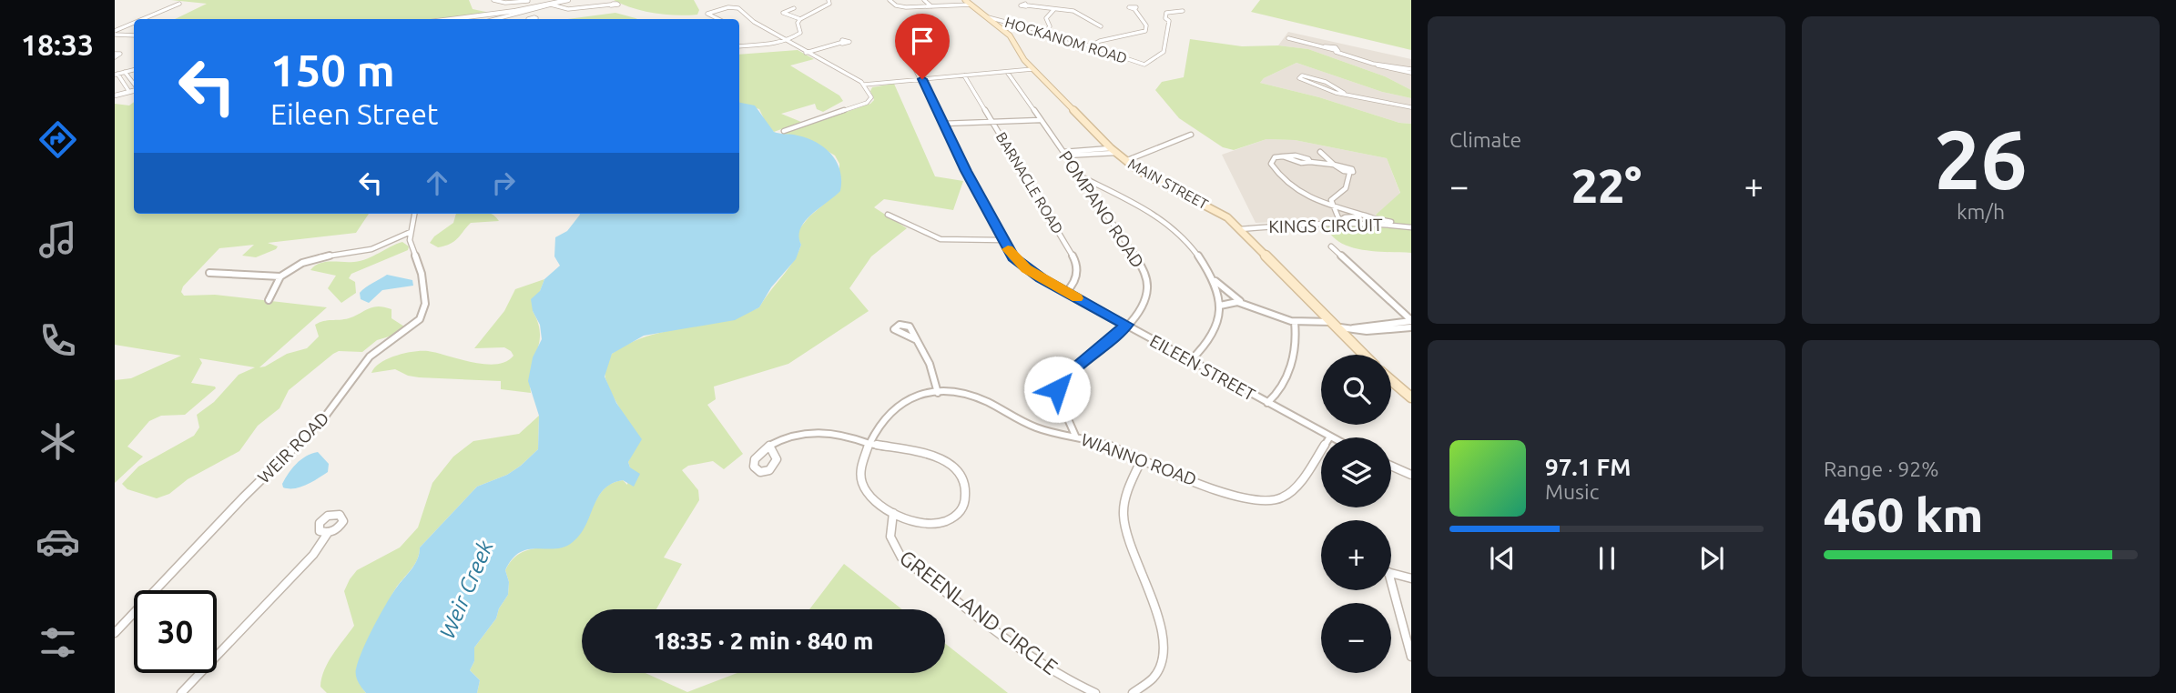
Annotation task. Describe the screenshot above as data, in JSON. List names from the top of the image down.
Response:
{
  "streets": {
    "main road": ["MAIN STREET"],
    "street": [
      "HOCKANOM ROAD",
      "BARNACLE ROAD",
      "POMPANO ROAD",
      "KINGS CIRCUIT",
      "EILEEN STREET",
      "WEIR ROAD",
      "WIANNO ROAD",
      "GREENLAND CIRCLE"
    ]
  },
  "crossings": [
    ["HOCKANOM ROAD", "MAIN STREET"],
    ["BARNACLE ROAD", "EILEEN STREET"],
    ["MAIN STREET", "KINGS CIRCUIT"],
    ["POMPANO ROAD", "EILEEN STREET"],
    ["POMPANO ROAD", "WIANNO ROAD"],
    ["EILEEN STREET", "WIANNO ROAD"],
    ["WIANNO ROAD", "GREENLAND CIRCLE"]
  ],
  "water": ["Weir Creek"],
  "page": {
    "tabs": "18:33",
    "tile": [
      "Climate",
      ["26", "km/h"],
      ["Range · 92%", "460 km"]
    ],
    "turn": ["150 m", "Eileen Street"],
    "heat": ["−", "22°", "+"],
    "map_buttons": ["+", "−"],
    "song": ["97.1 FM", "Music"],
    "limit": "30",
    "trip": "18:35 · 2 min · 840 m"
  }
}
